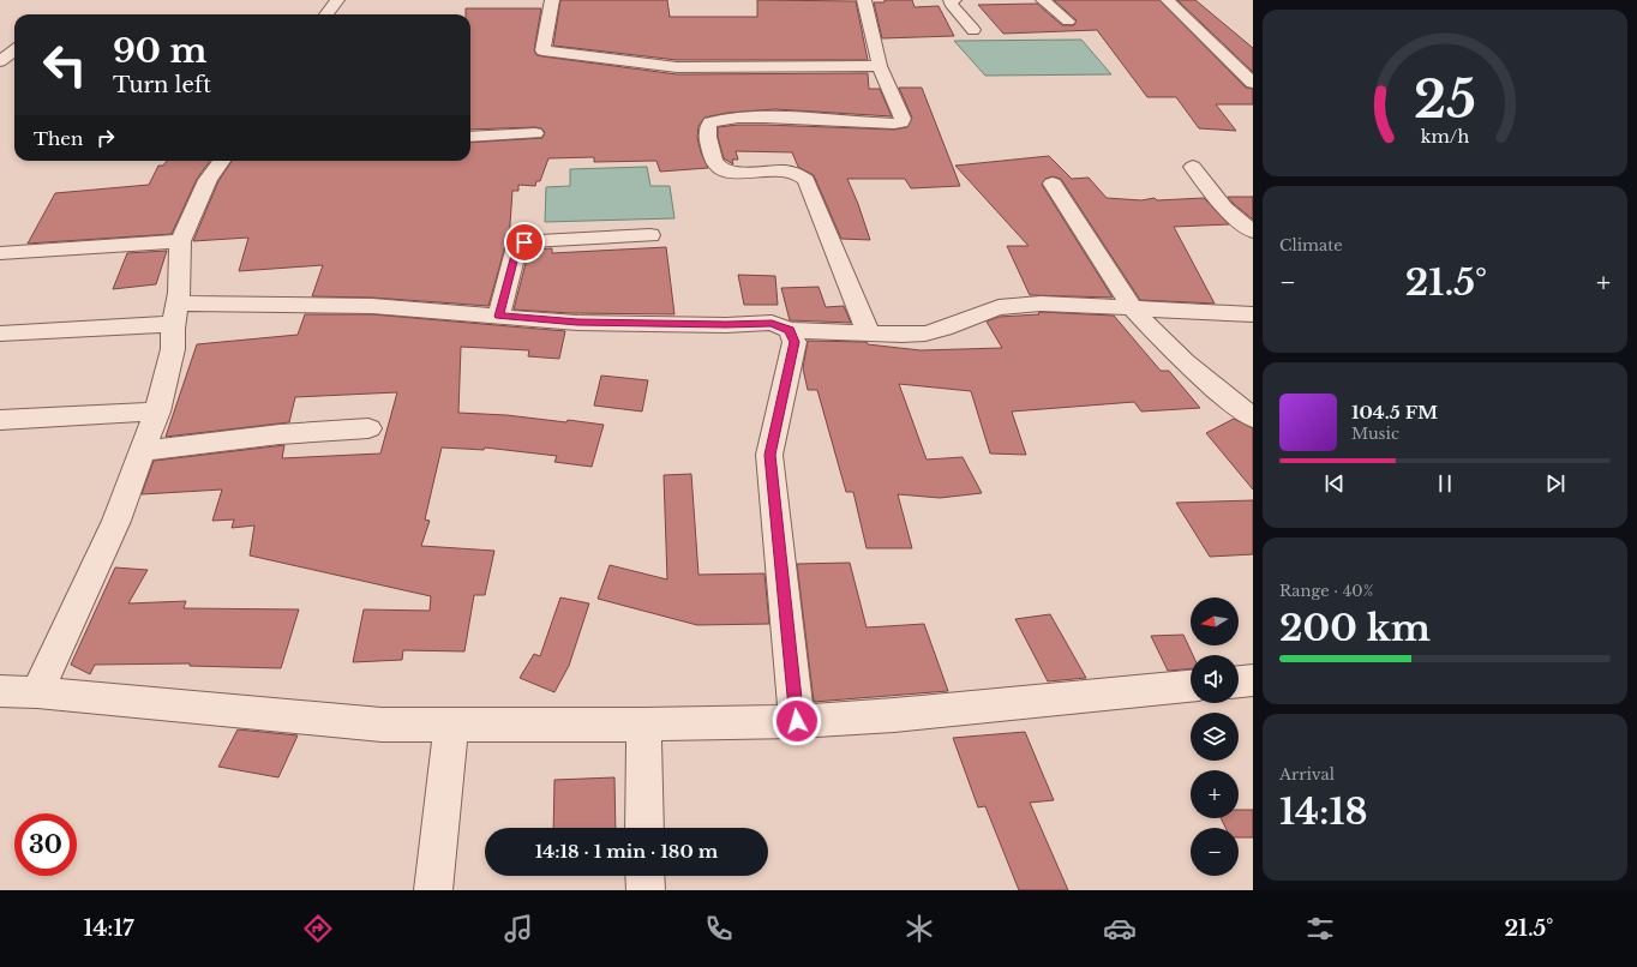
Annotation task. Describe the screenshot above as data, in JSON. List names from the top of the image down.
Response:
{
  "north": "left",
  "page": {
    "turn": ["90 m", "Turn left"],
    "then": "Then",
    "tile": [
      "Climate",
      ["Range · 40%", "200 km"],
      ["Arrival", "14:18"]
    ],
    "heat": ["−", "21.5°", "+"],
    "song": ["104.5 FM", "Music"],
    "map_buttons": ["+", "−"],
    "limit": "30",
    "trip": "14:18 · 1 min · 180 m",
    "tabs": ["14:17", "21.5°"],
    "gauge": ["25", "km/h"]
  }
}
